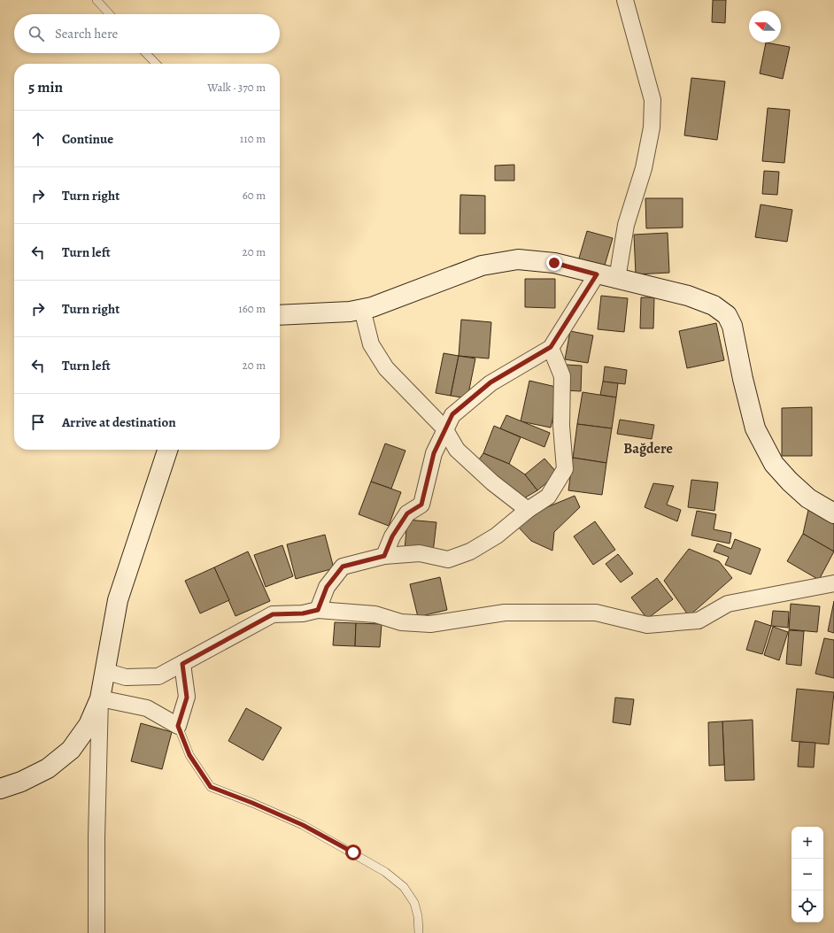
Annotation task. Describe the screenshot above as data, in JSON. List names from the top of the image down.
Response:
{
  "districts": ["Bağdere"],
  "north": "left",
  "page": {
    "search": "Search here",
    "heading": ["5 min", "Walk · 370 m"],
    "list": [
      ["Continue", "110 m"],
      ["Turn right", "60 m"],
      ["Turn left", "20 m"],
      ["Turn right", "160 m"],
      ["Turn left", "20 m"],
      "Arrive at destination"
    ],
    "map_buttons": ["+", "−"]
  }
}
